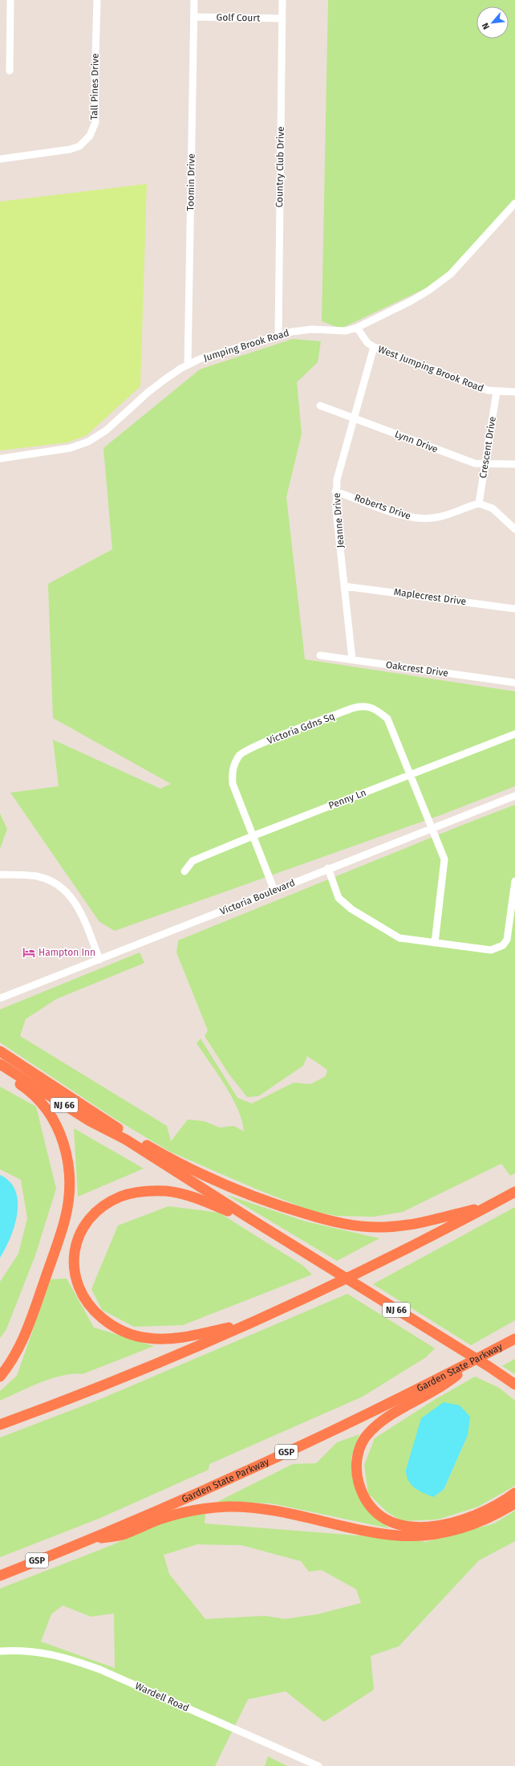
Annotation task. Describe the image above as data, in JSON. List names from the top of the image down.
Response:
{
  "streets": {
    "highway": ["NJ 66", "Garden State Parkway", "GSP"],
    "street": [
      "Golf Court",
      "Tall Pines Drive",
      "Country Club Drive",
      "Toomin Drive",
      "Jumping Brook Road",
      "West Jumping Brook Road",
      "Lynn Drive",
      "Crescent Drive",
      "Roberts Drive",
      "Jeanne Drive",
      "Maplecrest Drive",
      "Oakcrest Drive",
      "Victoria Gdns Sq",
      "Penny Ln",
      "Victoria Boulevard",
      "Wardell Road"
    ]
  },
  "crossings": [
    ["Golf Court", "Country Club Drive"],
    ["Golf Court", "Toomin Drive"],
    ["Country Club Drive", "Jumping Brook Road"],
    ["Toomin Drive", "Jumping Brook Road"],
    ["Jumping Brook Road", "West Jumping Brook Road"],
    ["West Jumping Brook Road", "Crescent Drive"],
    ["West Jumping Brook Road", "Jeanne Drive"],
    ["Lynn Drive", "Crescent Drive"],
    ["Lynn Drive", "Jeanne Drive"],
    ["Crescent Drive", "Roberts Drive"],
    ["Roberts Drive", "Jeanne Drive"],
    ["Jeanne Drive", "Maplecrest Drive"],
    ["Jeanne Drive", "Oakcrest Drive"],
    ["Victoria Gdns Sq", "Penny Ln"],
    ["Victoria Gdns Sq", "Victoria Boulevard"]
  ],
  "places": {
    "hotel": ["Hampton Inn"]
  },
  "north": "bottom left"
}
